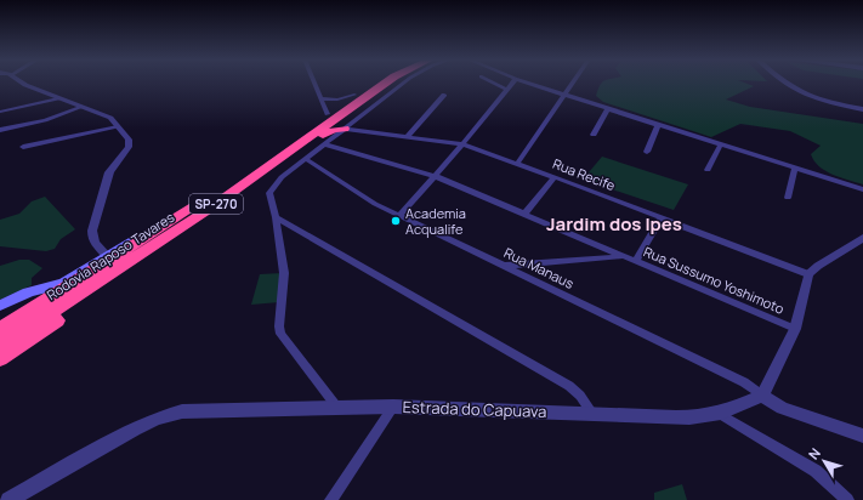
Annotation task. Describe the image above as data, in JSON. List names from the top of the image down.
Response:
{
  "streets": {
    "highway": ["SP-270", "Rodovia Raposo Tavares"],
    "street": [
      "Rua Recife",
      "Rua Manaus",
      "Rua Sussumo Yoshimoto",
      "Estrada do Capuava"
    ]
  },
  "crossings": [
    ["Rua Manaus", "Estrada do Capuava"]
  ],
  "districts": ["Jardim dos Ipes"],
  "places": ["Academia Acqualife"],
  "north": "top left"
}
